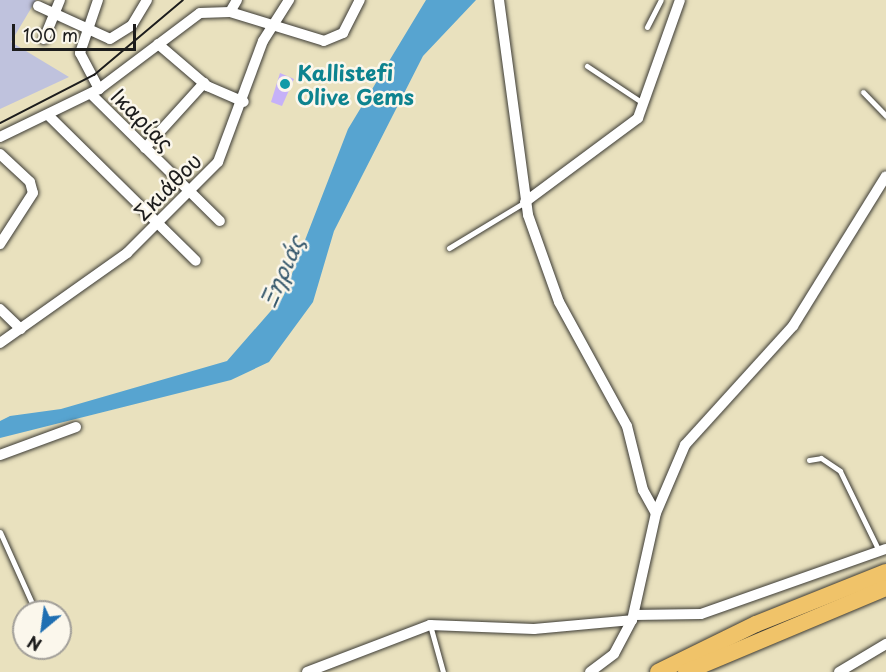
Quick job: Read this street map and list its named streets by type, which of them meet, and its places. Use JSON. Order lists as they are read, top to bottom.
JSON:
{
  "streets": {
    "street": ["Ικαρίας", "Σκιάθου"]
  },
  "crossings": [
    ["Ικαρίας", "Σκιάθου"]
  ],
  "water": ["Ξηριάς"],
  "places": ["Kallistefi Olive Gems"],
  "scale_bar": "100 m",
  "north": "bottom left"
}
